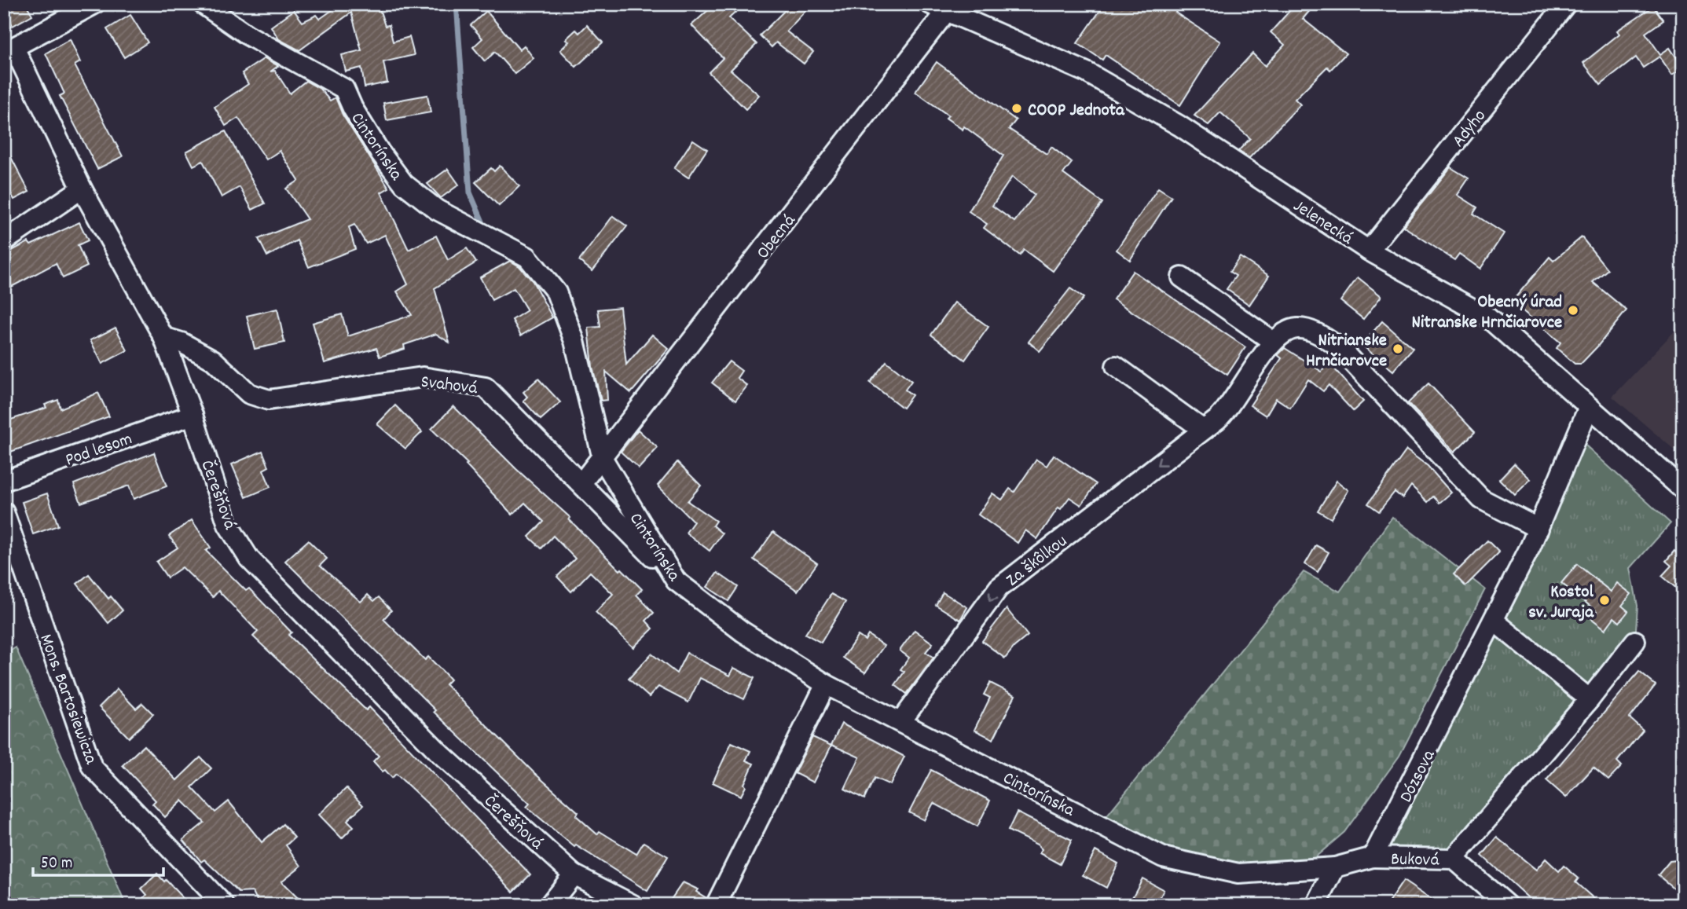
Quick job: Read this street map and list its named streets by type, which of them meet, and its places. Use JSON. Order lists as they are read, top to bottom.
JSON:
{
  "streets": {
    "street": [
      "Adyho",
      "Cintorínska",
      "Jelenecká",
      "Obecná",
      "Svahová",
      "Pod lesom",
      "Čerešňová",
      "Za škôlkou",
      "Mons. Bartosiewicza",
      "Dózsova",
      "Buková"
    ]
  },
  "crossings": [
    ["Adyho", "Jelenecká"],
    ["Cintorínska", "Obecná"],
    ["Cintorínska", "Svahová"],
    ["Cintorínska", "Za škôlkou"],
    ["Jelenecká", "Obecná"],
    ["Jelenecká", "Dózsova"],
    ["Obecná", "Svahová"],
    ["Svahová", "Čerešňová"],
    ["Pod lesom", "Čerešňová"],
    ["Dózsova", "Buková"]
  ],
  "one_way": ["Za škôlkou"],
  "places": [
    "COOP Jednota",
    "Obecný úrad Nitranske Hrnčiarovce",
    "Nitrianske Hrnčiarovce",
    "Kostol sv. Juraja"
  ],
  "scale_bar": "50 m"
}
